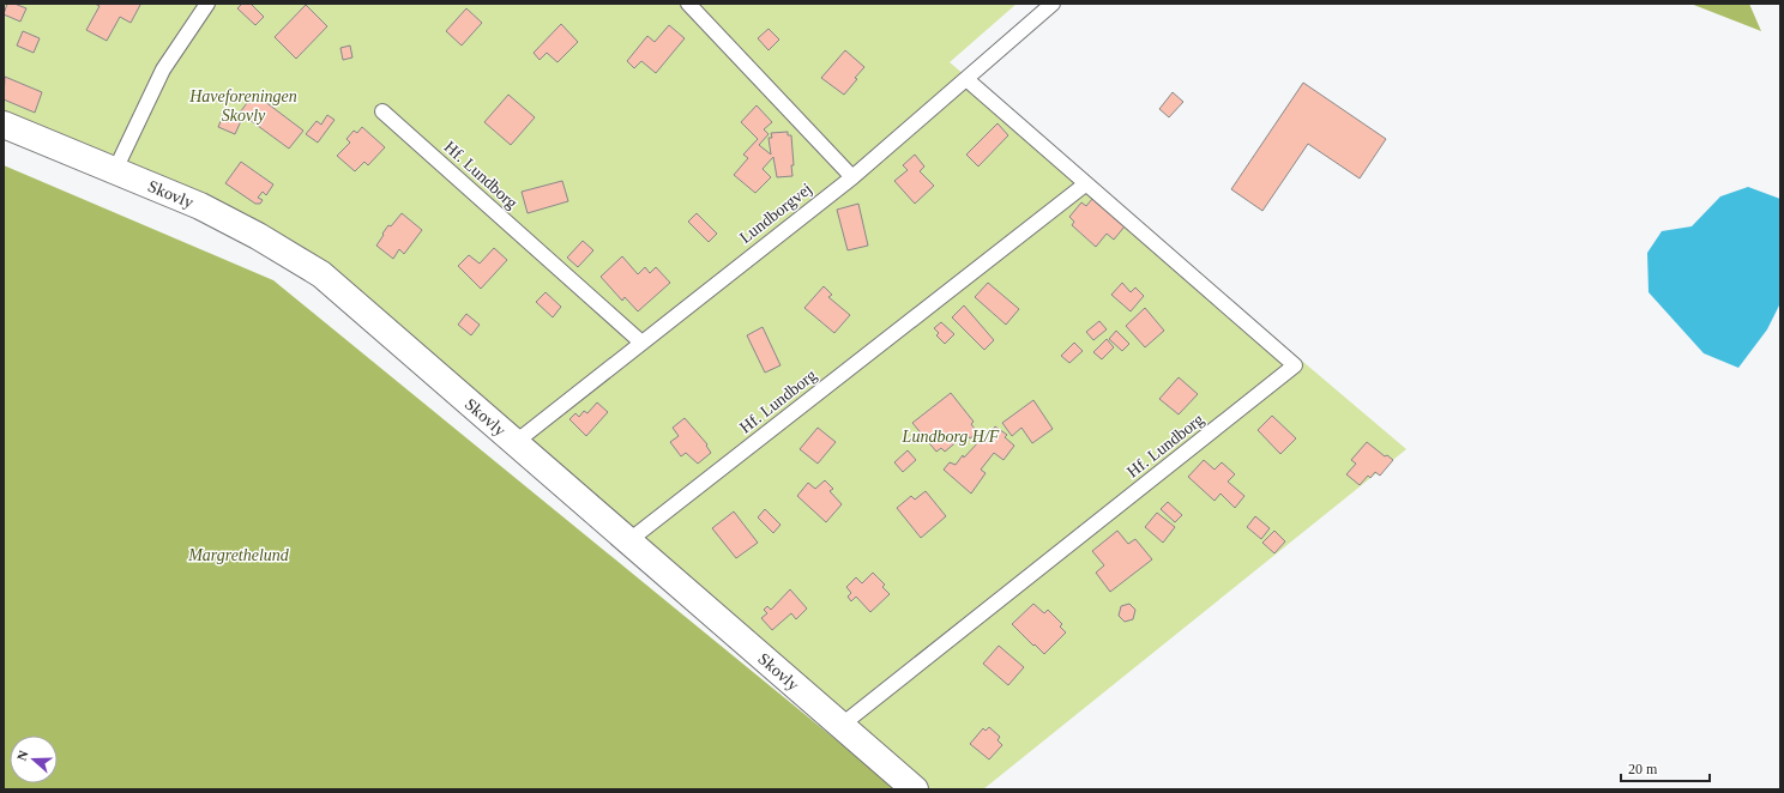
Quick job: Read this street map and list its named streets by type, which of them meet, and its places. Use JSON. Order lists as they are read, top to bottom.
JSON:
{
  "streets": {
    "street": ["Skovly"],
    "lane": ["Hf. Lundborg", "Lundborgvej"]
  },
  "crossings": [
    ["Hf. Lundborg", "Skovly"],
    ["Hf. Lundborg", "Lundborgvej"],
    ["Skovly", "Lundborgvej"]
  ],
  "parks": ["Haveforeningen Skovly", "Lundborg H/F", "Margrethelund"],
  "scale_bar": "20 m",
  "north": "left"
}
